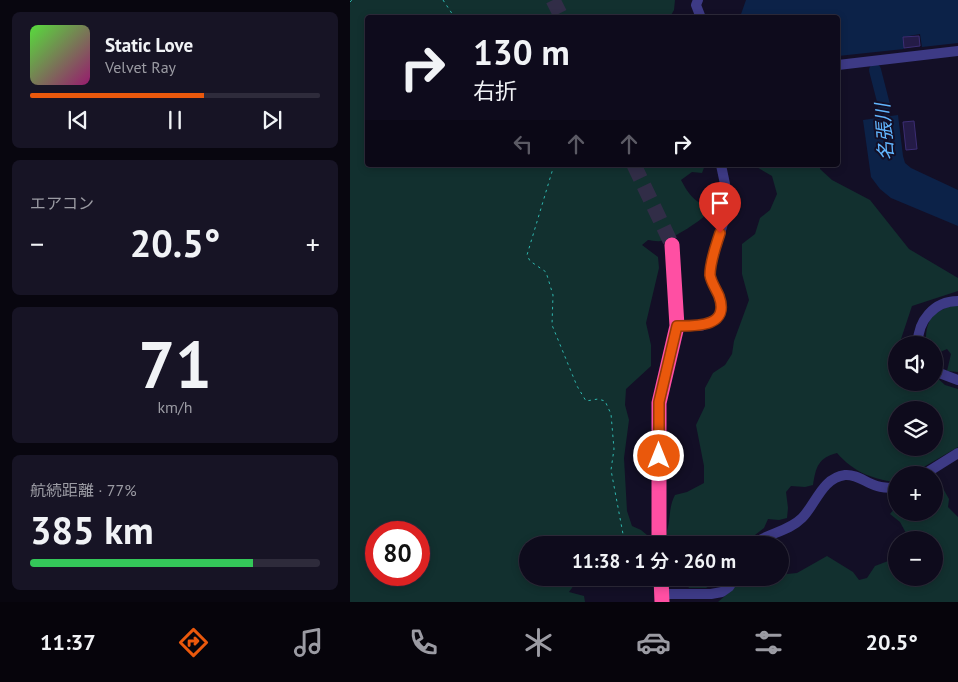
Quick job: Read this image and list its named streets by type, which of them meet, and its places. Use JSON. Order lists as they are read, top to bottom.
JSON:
{
  "water": ["名張川"],
  "page": {
    "turn": ["130 m", "右折"],
    "song": ["Static Love", "Velvet Ray"],
    "tile": [
      "エアコン",
      ["71", "km/h"],
      ["航続距離 · 77%", "385 km"]
    ],
    "heat": ["−", "20.5°", "+"],
    "map_buttons": ["+", "−"],
    "limit": "80",
    "trip": "11:38 · 1 分 · 260 m",
    "tabs": ["11:37", "20.5°"]
  }
}
